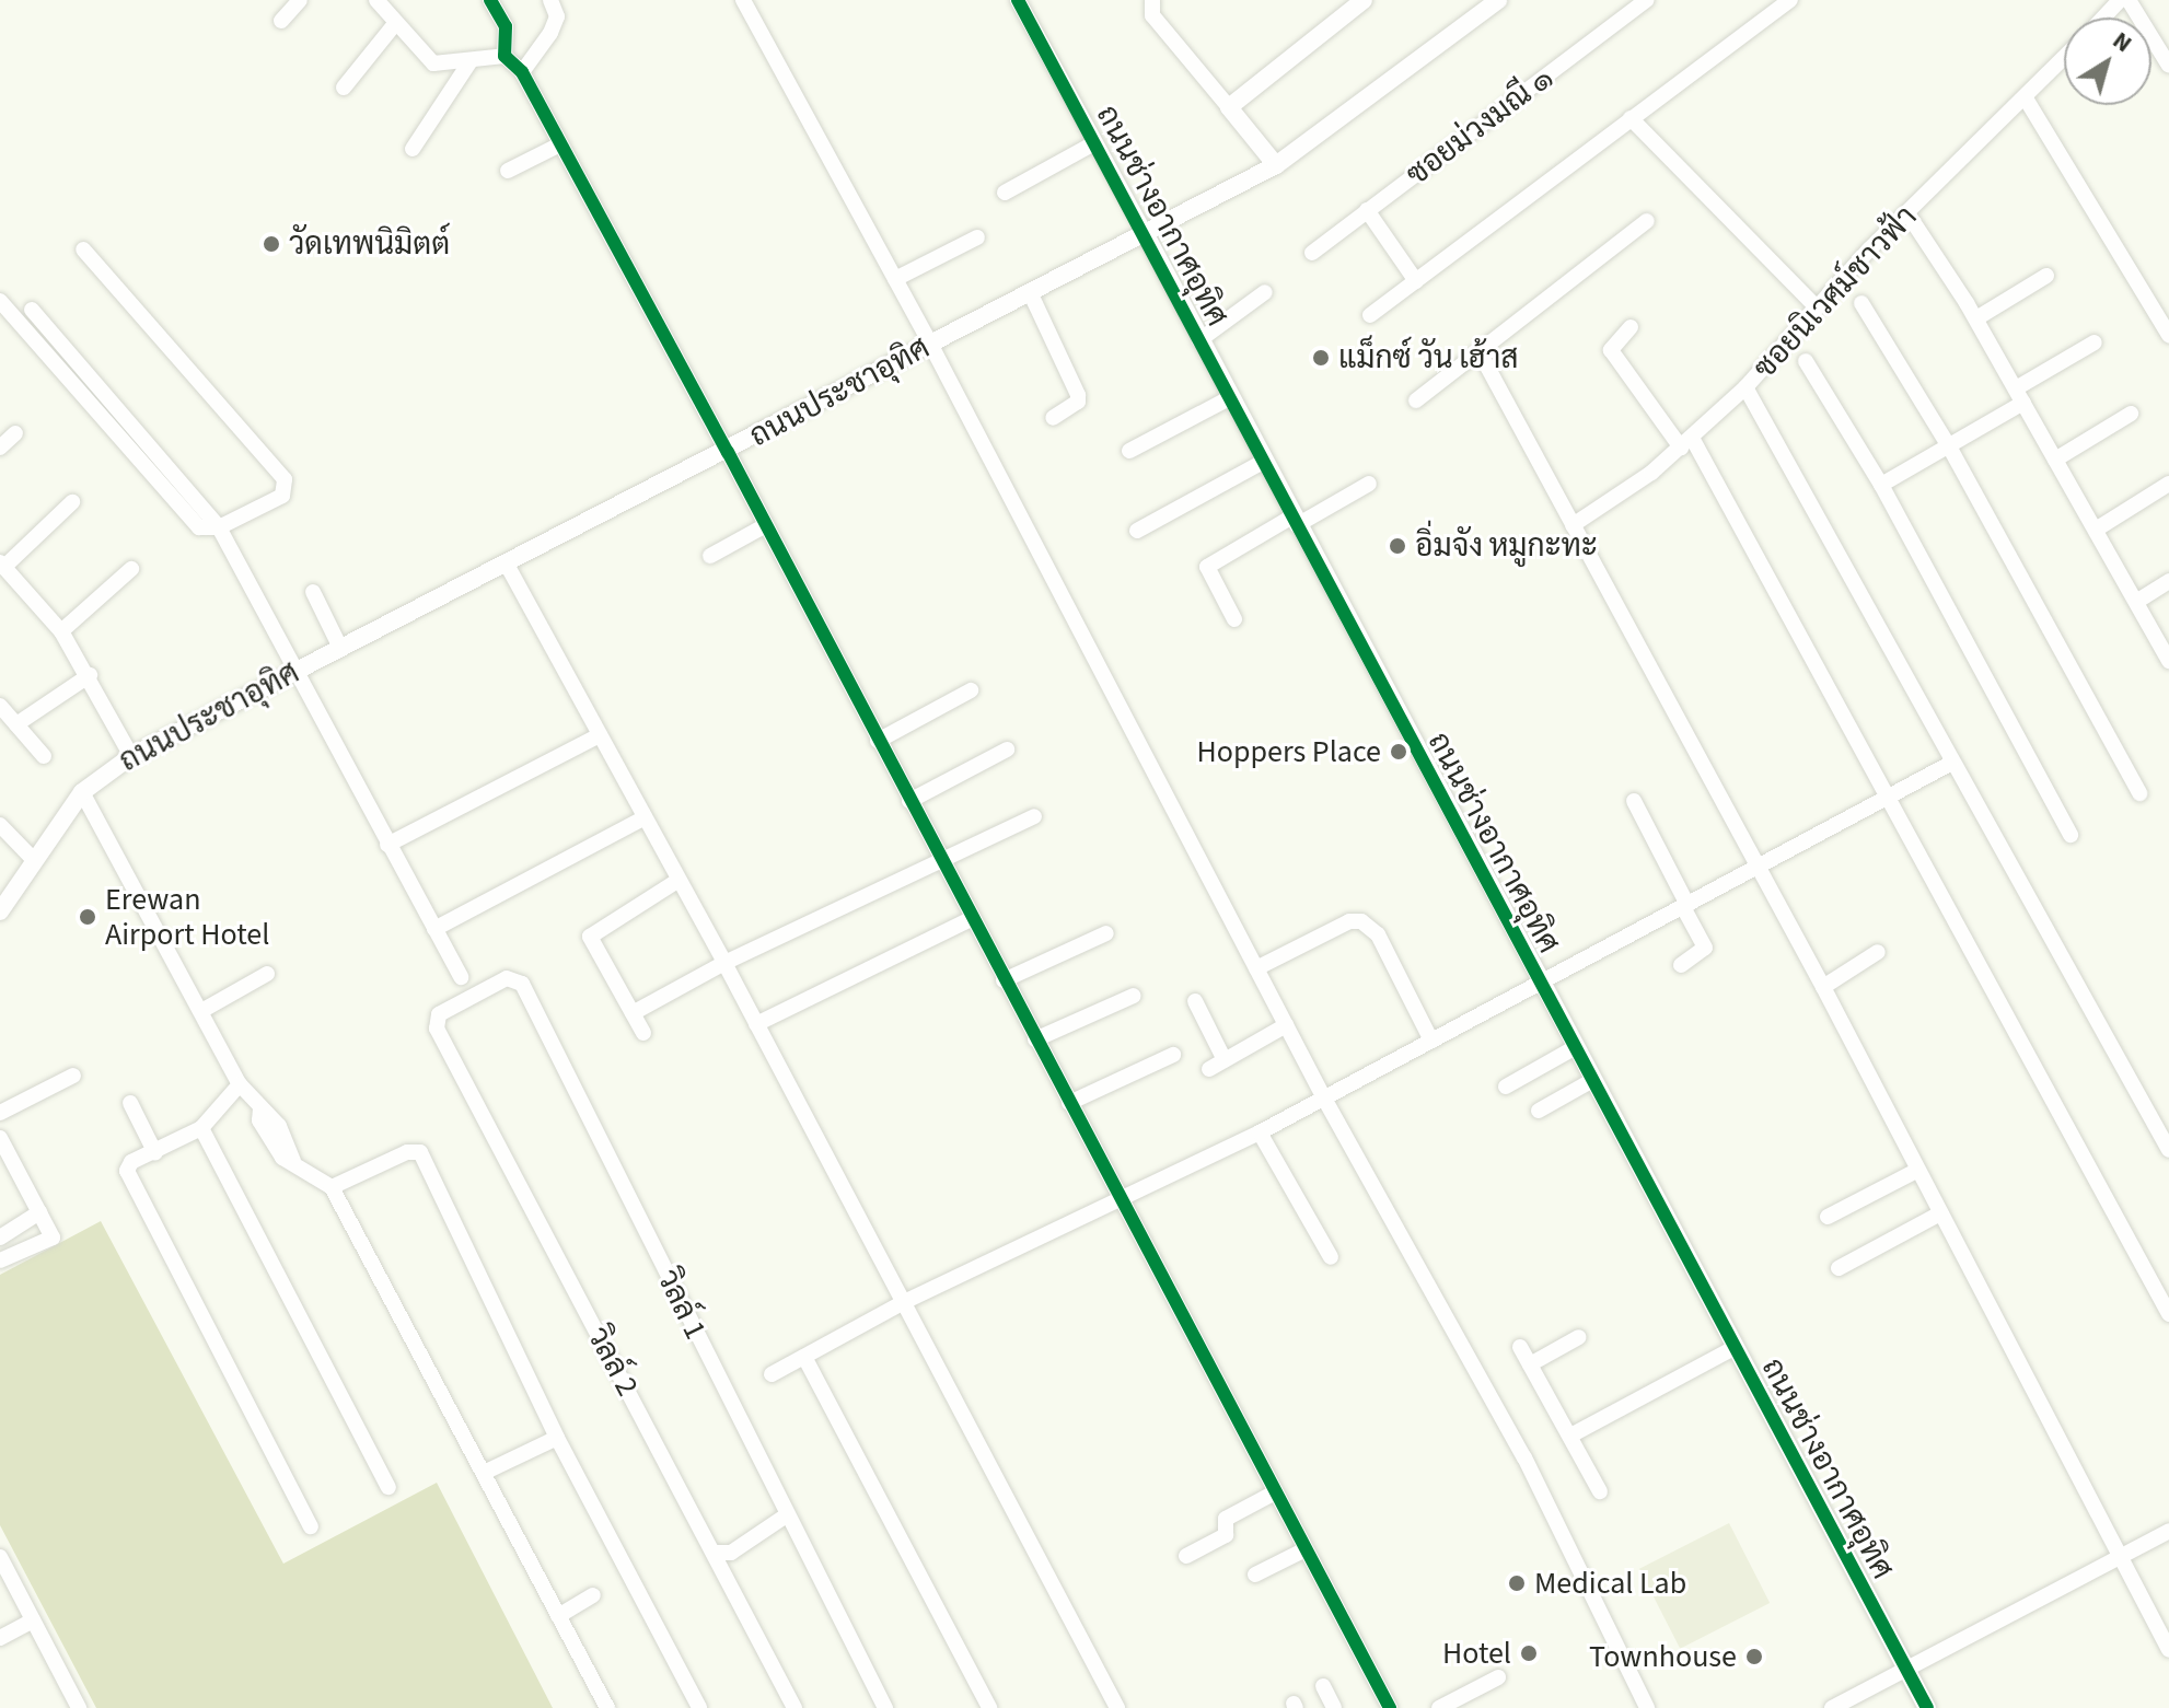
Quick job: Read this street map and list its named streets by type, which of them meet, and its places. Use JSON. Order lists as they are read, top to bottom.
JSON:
{
  "streets": {
    "street": [
      "ซอยม่วงมณี ๑",
      "ถนนช่างอากาศอุทิศ",
      "ซอยนิเวศม์ชาวฟ้า",
      "ถนนประชาอุทิศ",
      "วิลล์ 1",
      "วิลล์ 2"
    ]
  },
  "crossings": [
    ["ถนนช่างอากาศอุทิศ", "ถนนประชาอุทิศ"],
    ["วิลล์ 1", "วิลล์ 2"]
  ],
  "places": [
    "วัดเทพนิมิตต์",
    "แม็กซ์ วัน เฮ้าส",
    "อิ่มจัง หมูกะทะ",
    "Hoppers Place",
    "Erewan Airport Hotel",
    "Medical Lab",
    "Hotel",
    "Townhouse"
  ],
  "north": "top right"
}
